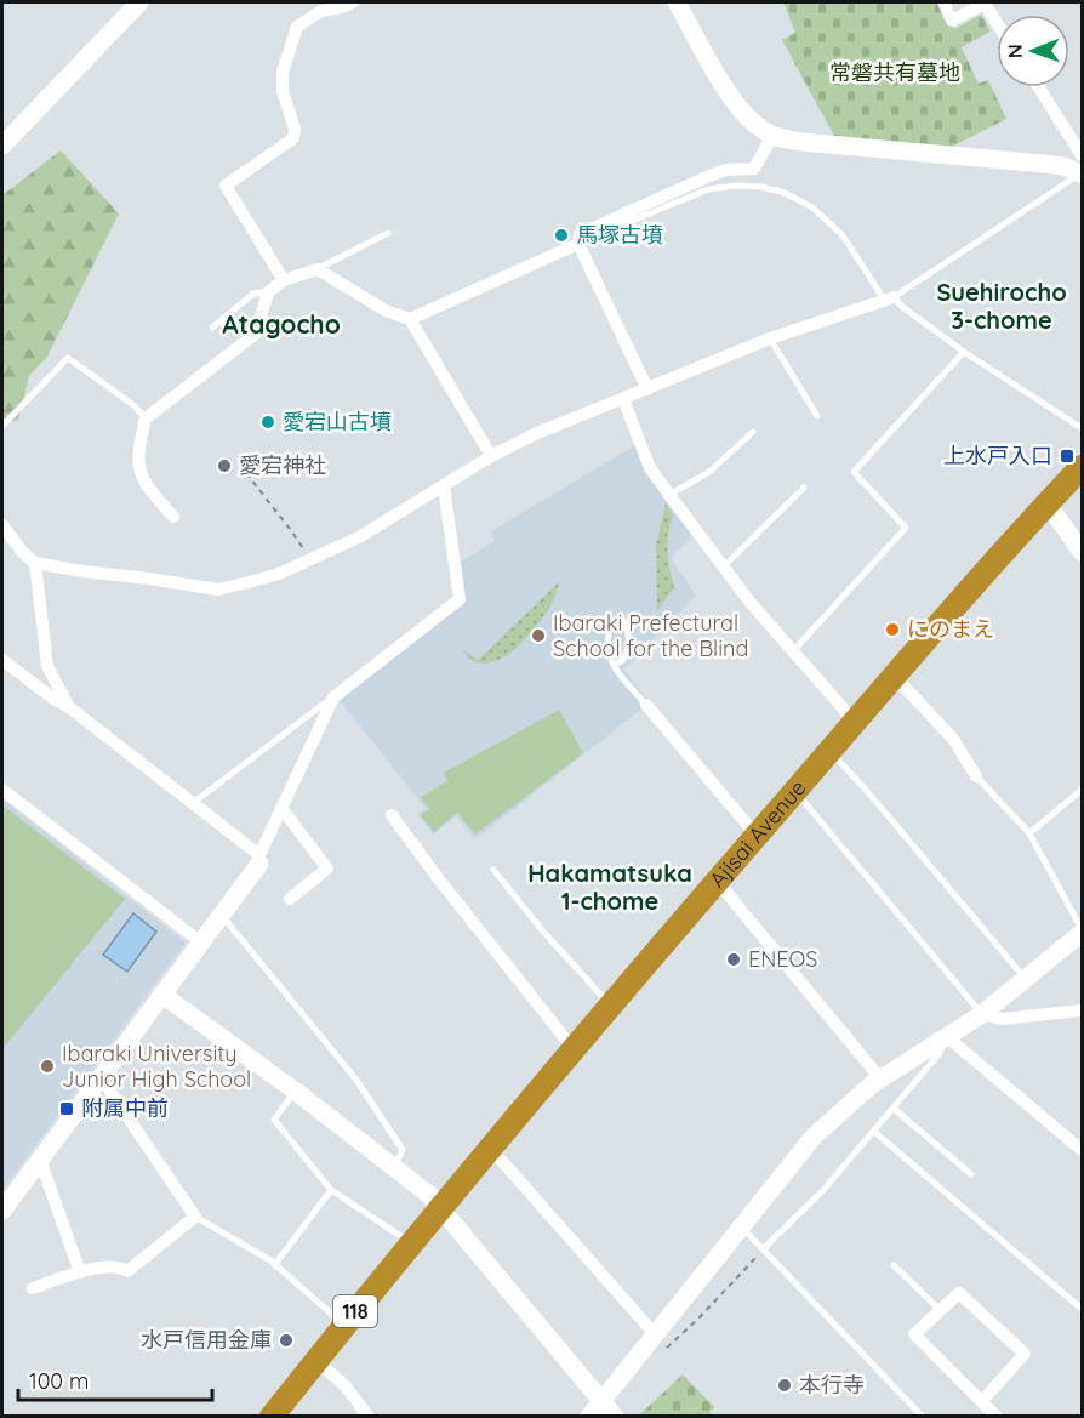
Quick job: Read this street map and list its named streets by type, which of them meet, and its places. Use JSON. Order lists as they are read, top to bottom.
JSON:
{
  "streets": {
    "highway": ["Ajisai Avenue", "118"]
  },
  "crossings": [
    ["Ajisai Avenue", "118"]
  ],
  "districts": ["Suehirocho 3-chome", "Atagocho", "Hakamatsuka 1-chome"],
  "parks": ["常磐共有墓地"],
  "places": {
    "other": [
      "馬塚古墳",
      "愛宕山古墳",
      "愛宕神社",
      "にのまえ",
      "Ibaraki Prefectural School for the Blind",
      "ENEOS",
      "Ibaraki University Junior High School",
      "水戸信用金庫",
      "本行寺"
    ],
    "transit": ["上水戸入口", "附属中前"]
  },
  "scale_bar": "100 m",
  "north": "left"
}
